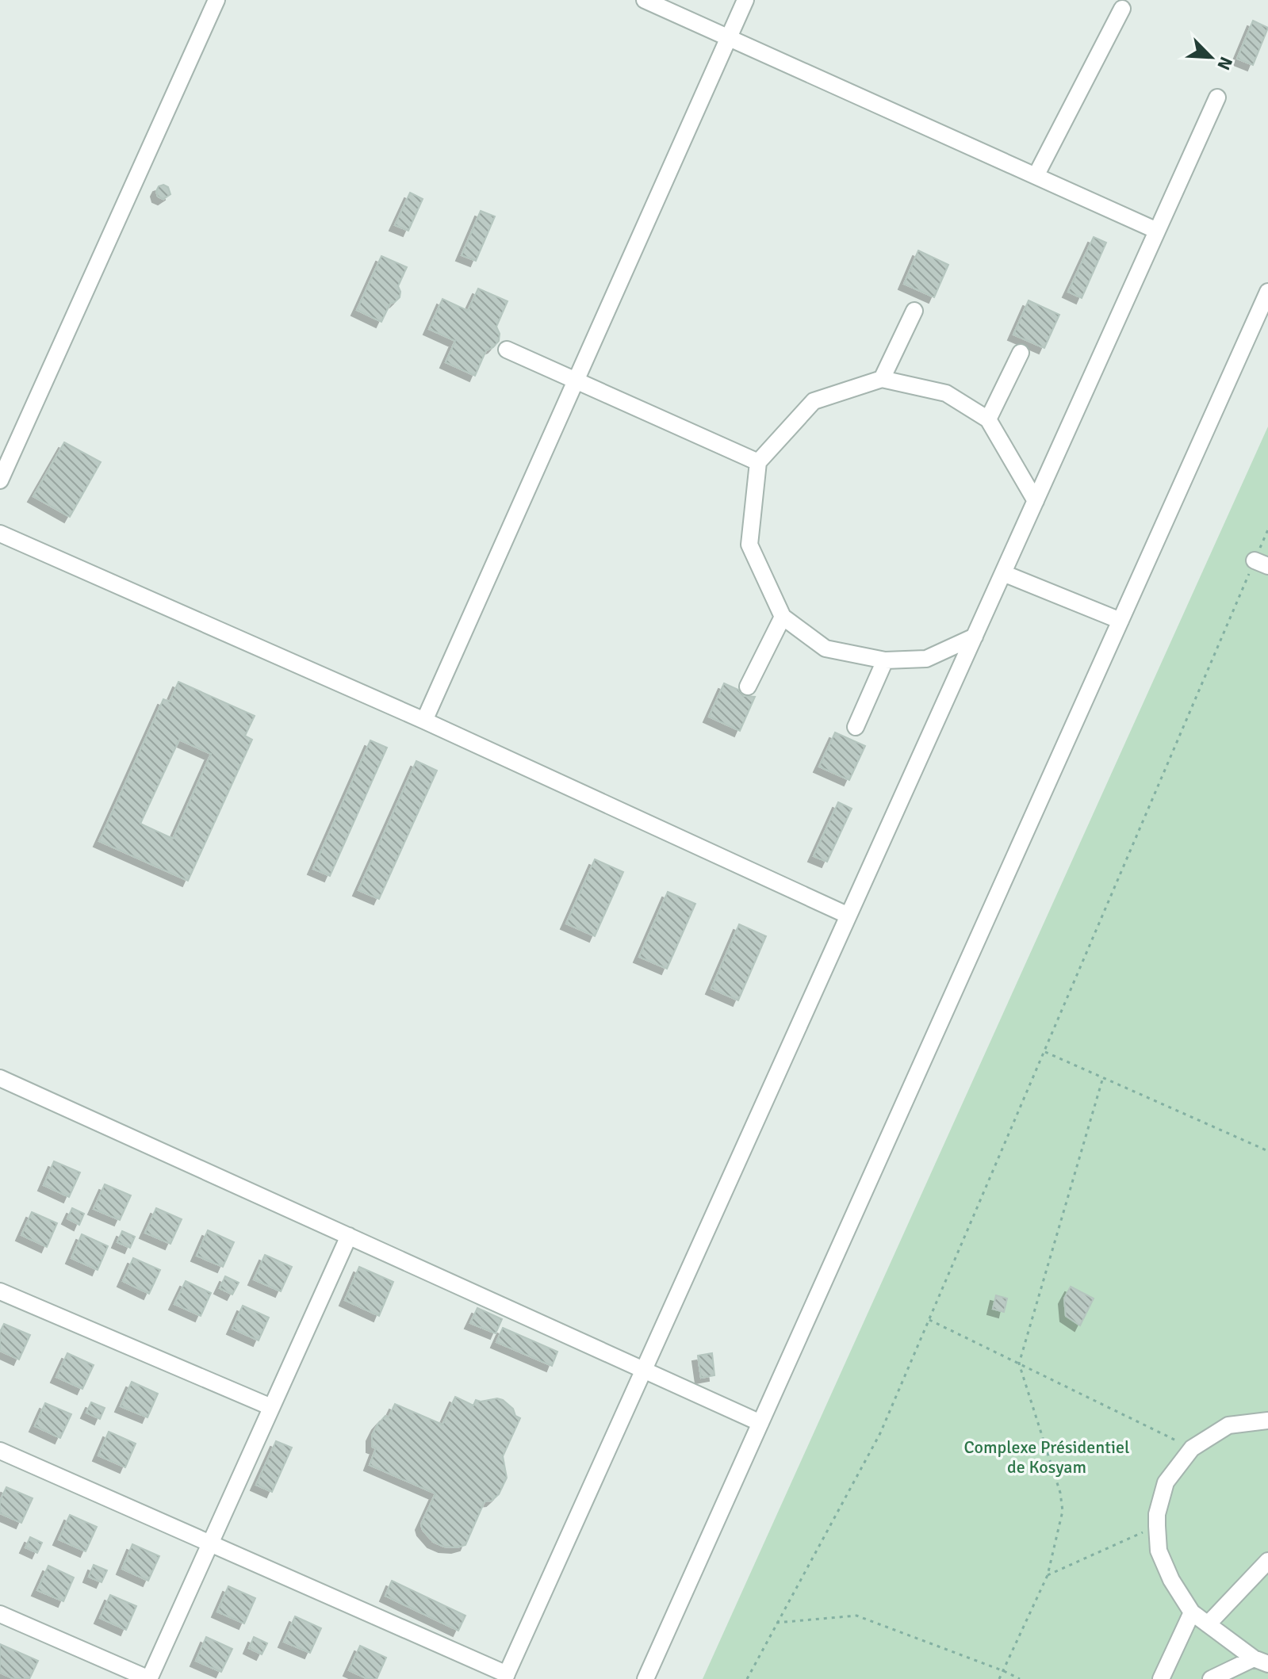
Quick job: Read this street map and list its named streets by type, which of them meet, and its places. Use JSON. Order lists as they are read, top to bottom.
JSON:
{
  "parks": ["Complexe Présidentiel de Kosyam"],
  "north": "bottom right"
}
